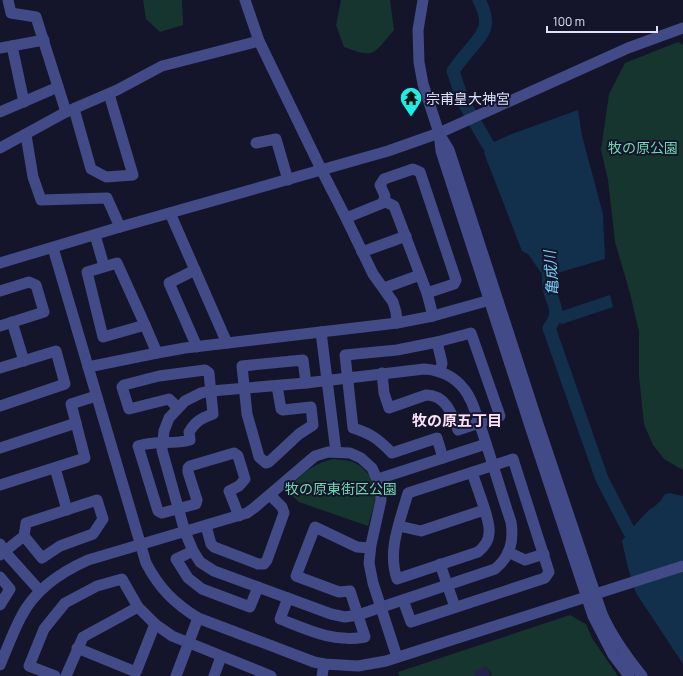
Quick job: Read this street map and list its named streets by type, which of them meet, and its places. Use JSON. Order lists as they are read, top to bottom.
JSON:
{
  "districts": ["牧の原五丁目"],
  "water": ["亀成川"],
  "parks": ["牧の原公園", "牧の原東街区公園"],
  "places": {
    "temple": ["宗甫皇大神宮"]
  },
  "scale_bar": "100 m"
}
